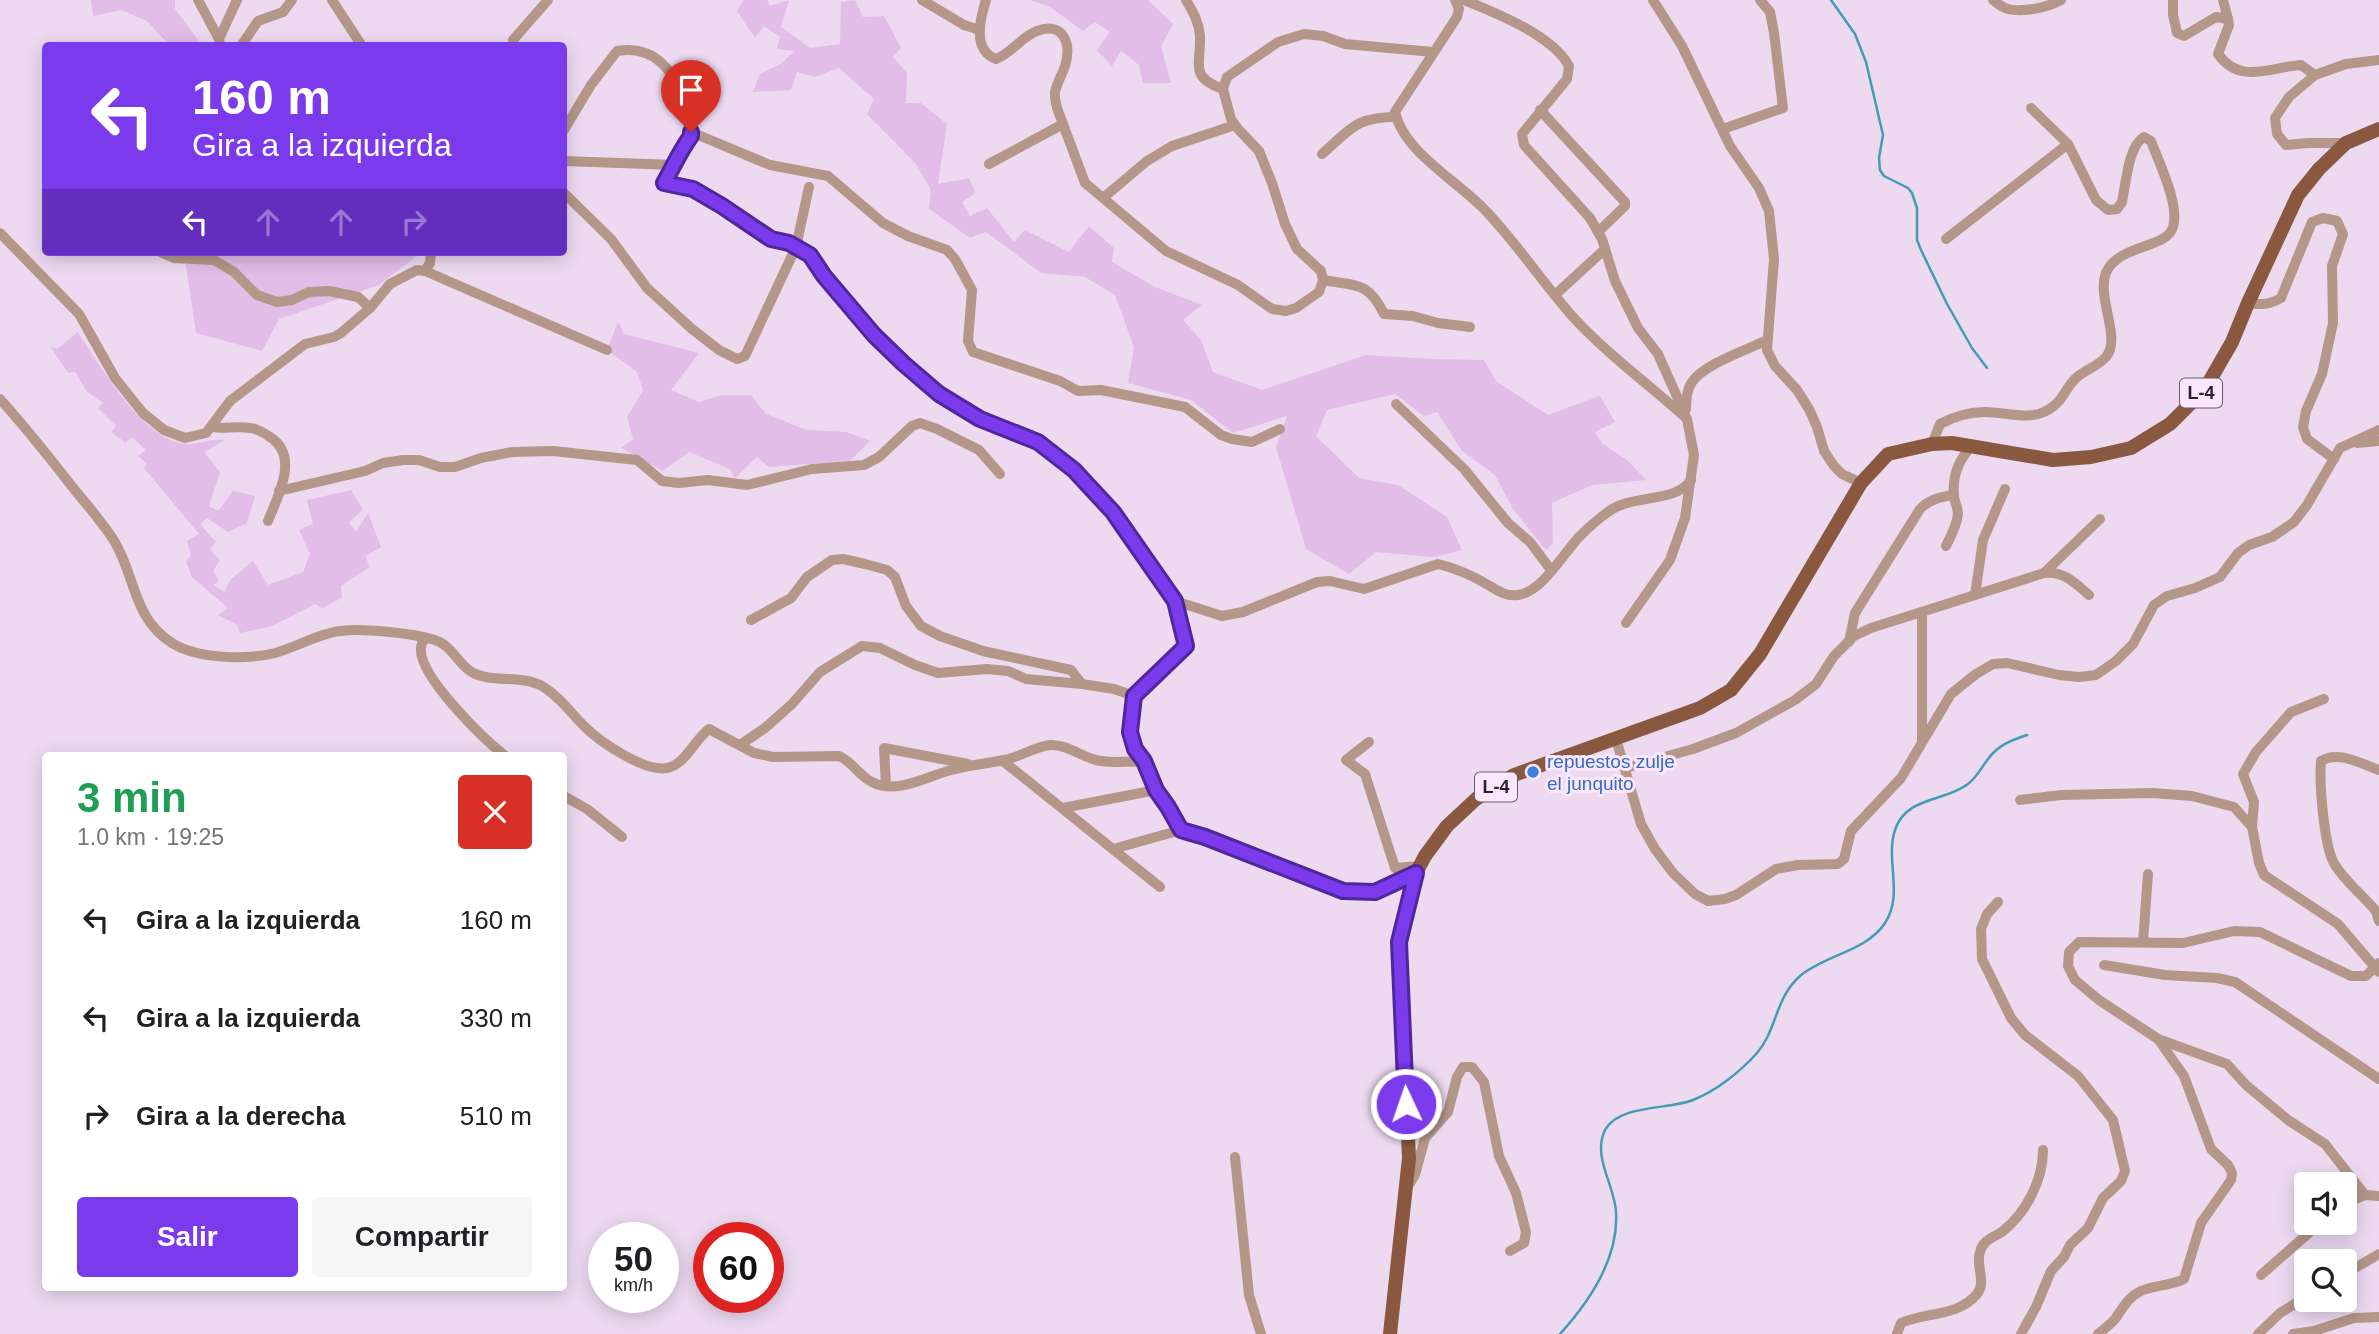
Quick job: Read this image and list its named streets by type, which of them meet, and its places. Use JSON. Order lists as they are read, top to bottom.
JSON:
{
  "streets": {
    "main road": ["L-4"]
  },
  "places": ["repuestos zulje el junquito"],
  "page": {
    "turn": ["160 m", "Gira a la izquierda"],
    "heading": ["3 min", "1.0 km · 19:25"],
    "list": [
      {
        "name": "Gira a la izquierda",
        "value": "160 m"
      },
      {
        "name": "Gira a la izquierda",
        "value": "330 m"
      },
      {
        "name": "Gira a la derecha",
        "value": "510 m"
      }
    ],
    "buttons": ["Salir", "Compartir"],
    "speed": "50 km/h",
    "limit": "60"
  }
}
